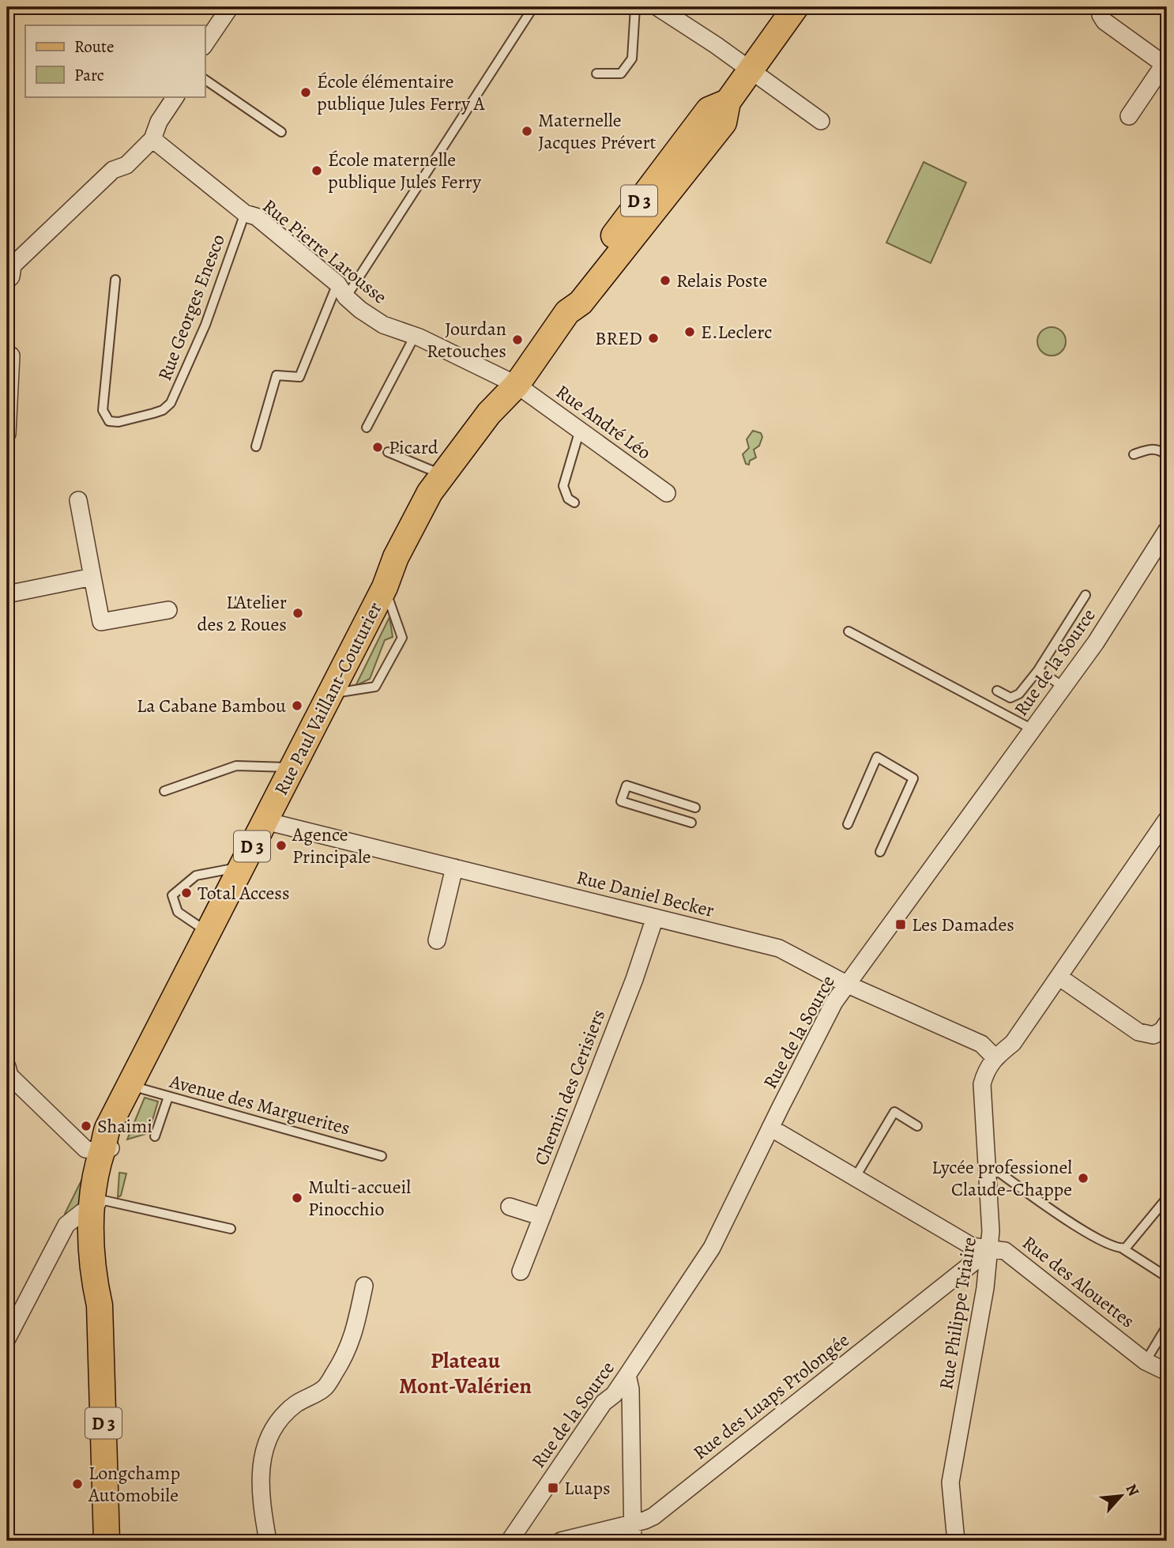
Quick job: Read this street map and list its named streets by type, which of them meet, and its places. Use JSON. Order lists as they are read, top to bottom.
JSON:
{
  "streets": {
    "main road": ["D 3", "Rue Paul Vaillant-Couturier"],
    "street": [
      "Rue Pierre Larousse",
      "Rue André Léo",
      "Rue de la Source",
      "Rue Daniel Becker",
      "Chemin des Cerisiers",
      "Rue des Alouettes",
      "Rue Philippe Triaire",
      "Rue des Luaps Prolongée"
    ],
    "lane": ["Rue Georges Enesco", "Avenue des Marguerites"]
  },
  "crossings": [
    ["Rue Pierre Larousse", "Rue Georges Enesco"],
    ["Rue Pierre Larousse", "Rue André Léo"],
    ["Rue Pierre Larousse", "Rue Paul Vaillant-Couturier"],
    ["Rue André Léo", "Rue Paul Vaillant-Couturier"],
    ["Rue de la Source", "Rue Daniel Becker"],
    ["Rue de la Source", "Rue des Alouettes"],
    ["Rue Paul Vaillant-Couturier", "Rue Daniel Becker"],
    ["Rue Paul Vaillant-Couturier", "Avenue des Marguerites"],
    ["Rue Daniel Becker", "Chemin des Cerisiers"],
    ["Rue Daniel Becker", "Rue Philippe Triaire"],
    ["Rue des Alouettes", "Rue Philippe Triaire"],
    ["Rue des Alouettes", "Rue des Luaps Prolongée"],
    ["Rue Philippe Triaire", "Rue des Luaps Prolongée"]
  ],
  "districts": ["Plateau Mont-Valérien"],
  "places": {
    "other": [
      "École élémentaire publique Jules Ferry A",
      "Maternelle Jacques Prévert",
      "École maternelle publique Jules Ferry",
      "Relais Poste",
      "E.Leclerc",
      "BRED",
      "Jourdan Retouches",
      "Picard",
      "L'Atelier des 2 Roues",
      "La Cabane Bambou",
      "Agence Principale",
      "Total Access",
      "Shaimi",
      "Lycée professionel Claude-Chappe",
      "Multi-accueil Pinocchio",
      "Longchamp Automobile"
    ],
    "transit": ["Les Damades", "Luaps"]
  },
  "legend": ["Route", "Parc"],
  "north": "top right"
}
